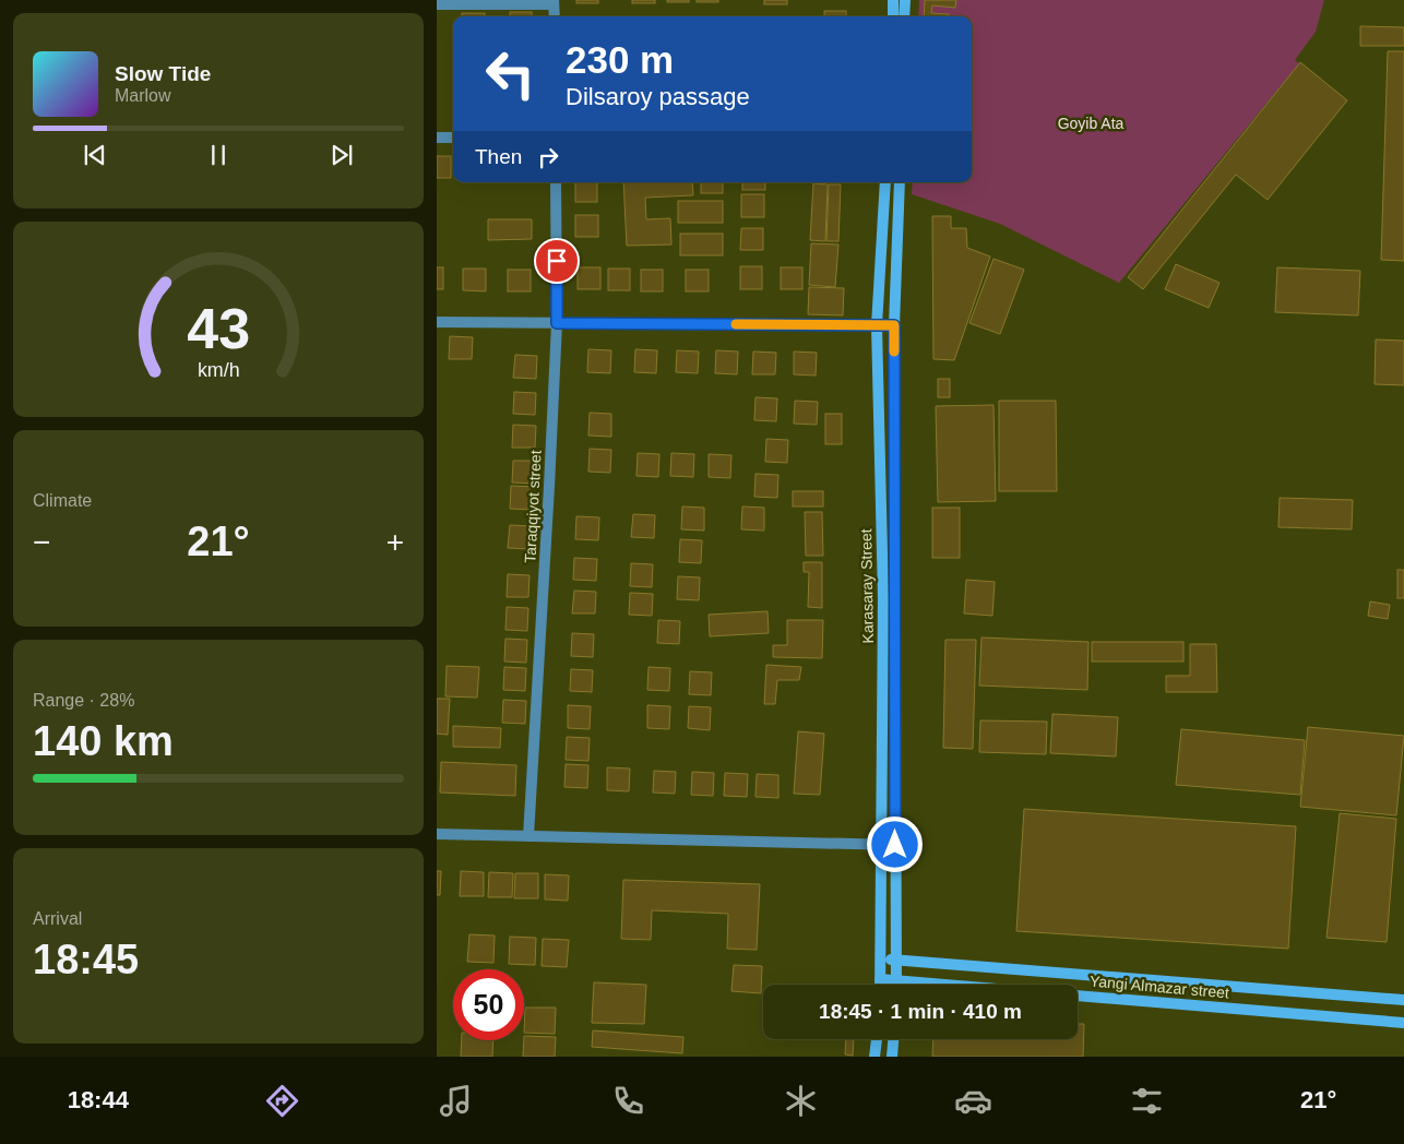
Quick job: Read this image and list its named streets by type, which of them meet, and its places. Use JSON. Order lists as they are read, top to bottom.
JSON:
{
  "streets": {
    "main road": ["Karasaray Street", "Yangi Almazar street"],
    "street": ["Taraqqiyot street"]
  },
  "crossings": [
    ["Karasaray Street", "Yangi Almazar street"]
  ],
  "parks": ["Goyib Ata"],
  "page": {
    "turn": ["230 m", "Dilsaroy passage"],
    "song": ["Slow Tide", "Marlow"],
    "then": "Then",
    "tile": [
      "Climate",
      ["Range · 28%", "140 km"],
      ["Arrival", "18:45"]
    ],
    "heat": ["−", "21°", "+"],
    "limit": "50",
    "trip": "18:45 · 1 min · 410 m",
    "tabs": ["18:44", "21°"],
    "gauge": ["43", "km/h"]
  }
}
